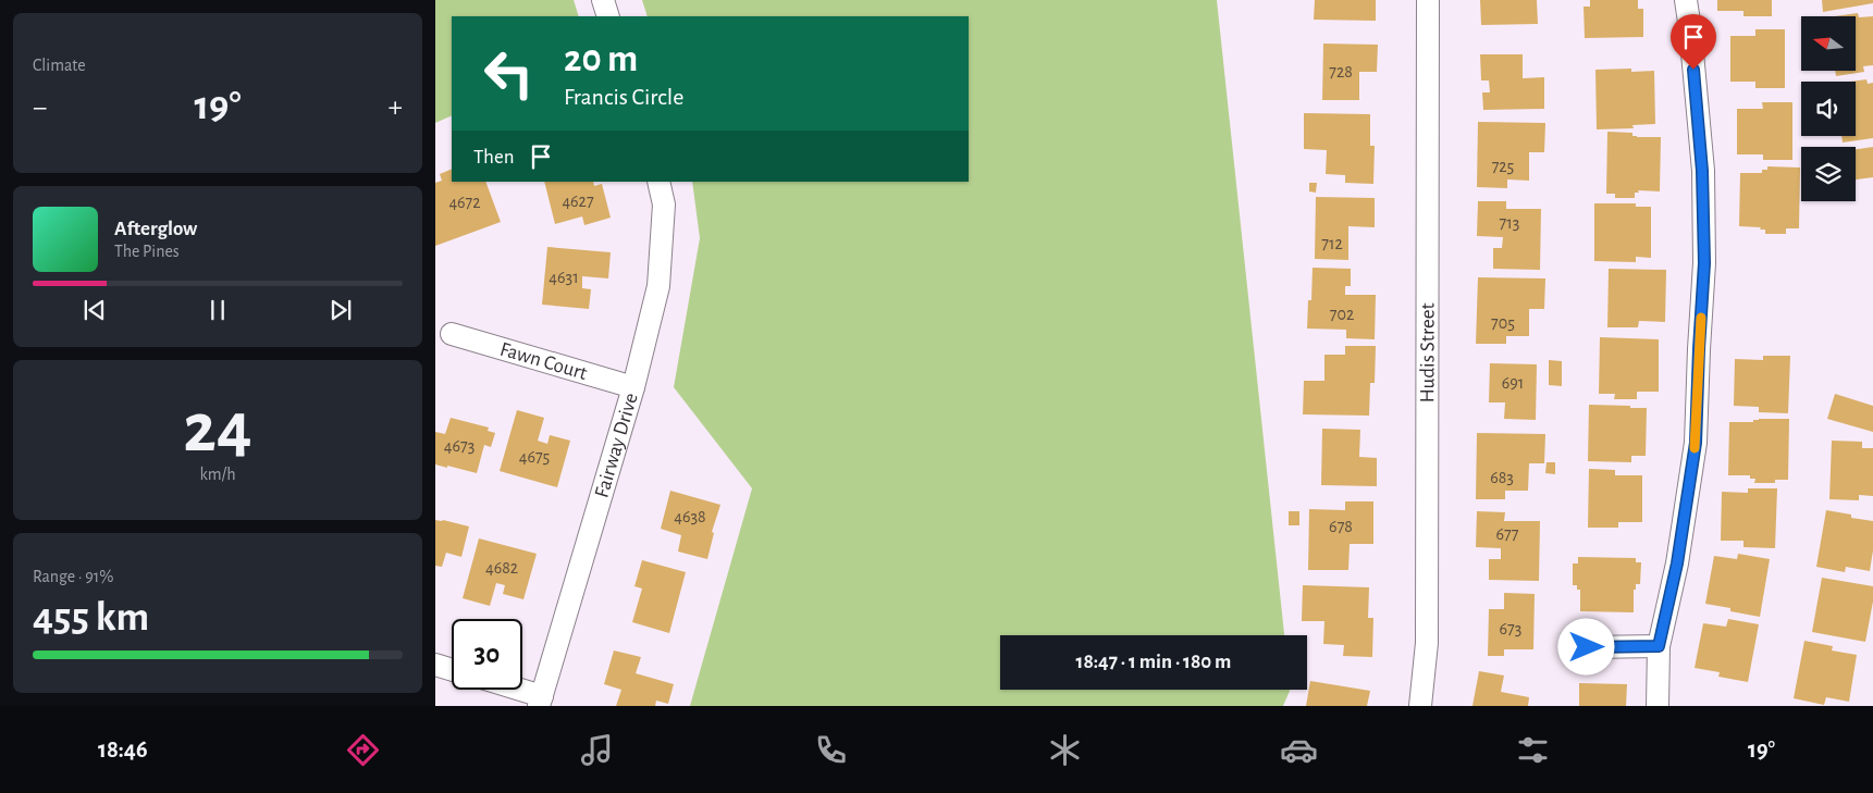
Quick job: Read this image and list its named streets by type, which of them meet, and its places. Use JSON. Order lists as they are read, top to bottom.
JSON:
{
  "streets": {
    "street": ["Hudis Street", "Fawn Court", "Fairway Drive"]
  },
  "crossings": [
    ["Fawn Court", "Fairway Drive"]
  ],
  "house_numbers": [
    "728",
    "725",
    "4627",
    "4672",
    "713",
    "712",
    "4631",
    "702",
    "705",
    "691",
    "4673",
    "4675",
    "683",
    "4638",
    "678",
    "677",
    "4682",
    "673"
  ],
  "north": "left",
  "page": {
    "tile": [
      "Climate",
      ["24", "km/h"],
      ["Range · 91%", "455 km"]
    ],
    "turn": ["20 m", "Francis Circle"],
    "heat": ["−", "19°", "+"],
    "then": "Then",
    "song": ["Afterglow", "The Pines"],
    "limit": "30",
    "trip": "18:47 · 1 min · 180 m",
    "tabs": ["18:46", "19°"]
  }
}
